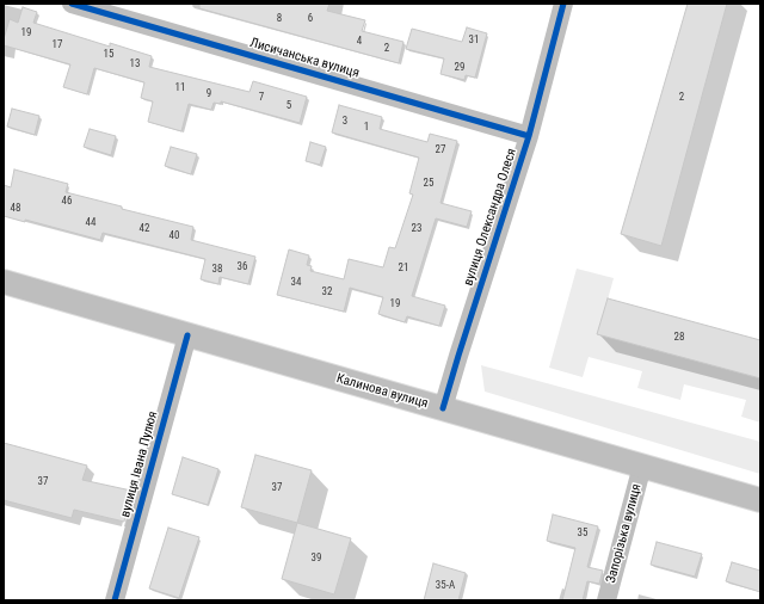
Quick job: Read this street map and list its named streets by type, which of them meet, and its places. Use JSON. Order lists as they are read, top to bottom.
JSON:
{
  "streets": {
    "main road": ["Калинова вулиця"],
    "street": [
      "Лисичанська вулиця",
      "вулиця Олександра Олеся",
      "вулиця Івана Пулюя",
      "Запорізька вулиця"
    ]
  },
  "crossings": [
    ["Лисичанська вулиця", "вулиця Олександра Олеся"],
    ["вулиця Олександра Олеся", "Калинова вулиця"],
    ["Калинова вулиця", "вулиця Івана Пулюя"],
    ["Калинова вулиця", "Запорізька вулиця"]
  ],
  "house_numbers": [
    "8",
    "6",
    "19",
    "31",
    "4",
    "17",
    "2",
    "15",
    "13",
    "29",
    "11",
    "9",
    "7",
    "2",
    "5",
    "3",
    "1",
    "27",
    "25",
    "46",
    "48",
    "44",
    "42",
    "23",
    "40",
    "36",
    "21",
    "38",
    "34",
    "32",
    "19",
    "28",
    "37",
    "37",
    "35",
    "39",
    "35-А"
  ]
}
